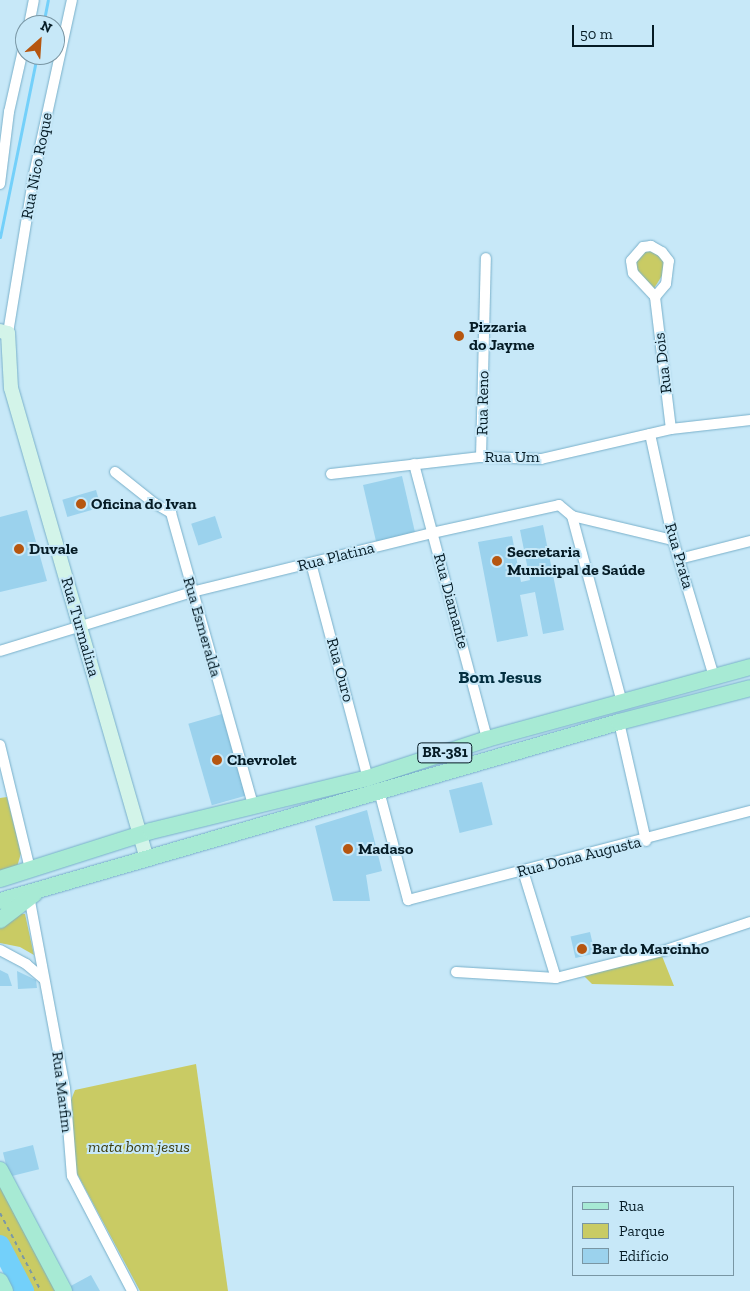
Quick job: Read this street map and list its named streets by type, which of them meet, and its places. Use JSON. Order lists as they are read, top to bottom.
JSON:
{
  "streets": {
    "main road": ["Rua Turmalina", "BR-381"],
    "street": [
      "Rua Nico Roque",
      "Rua Dois",
      "Rua Reno",
      "Rua Um",
      "Rua Prata",
      "Rua Platina",
      "Rua Diamante",
      "Rua Esmeralda",
      "Rua Ouro",
      "Rua Dona Augusta",
      "Rua Marfim"
    ]
  },
  "crossings": [
    ["Rua Nico Roque", "Rua Turmalina"],
    ["Rua Dois", "Rua Um"],
    ["Rua Reno", "Rua Um"],
    ["Rua Um", "Rua Prata"],
    ["Rua Um", "Rua Diamante"],
    ["Rua Prata", "Rua Platina"],
    ["Rua Prata", "BR-381"],
    ["Rua Platina", "Rua Diamante"],
    ["Rua Platina", "Rua Turmalina"],
    ["Rua Platina", "Rua Esmeralda"],
    ["Rua Platina", "Rua Ouro"],
    ["Rua Diamante", "BR-381"],
    ["Rua Turmalina", "BR-381"],
    ["Rua Esmeralda", "BR-381"],
    ["Rua Ouro", "BR-381"],
    ["BR-381", "Rua Dona Augusta"],
    ["BR-381", "Rua Marfim"]
  ],
  "districts": ["Bom Jesus"],
  "parks": ["mata bom jesus"],
  "places": [
    "Pizzaria do Jayme",
    "Oficina do Ivan",
    "Duvale",
    "Secretaria Municipal de Saúde",
    "Chevrolet",
    "Madaso",
    "Bar do Marcinho"
  ],
  "legend": ["Rua", "Parque", "Edifício"],
  "scale_bar": "50 m",
  "north": "top right"
}
